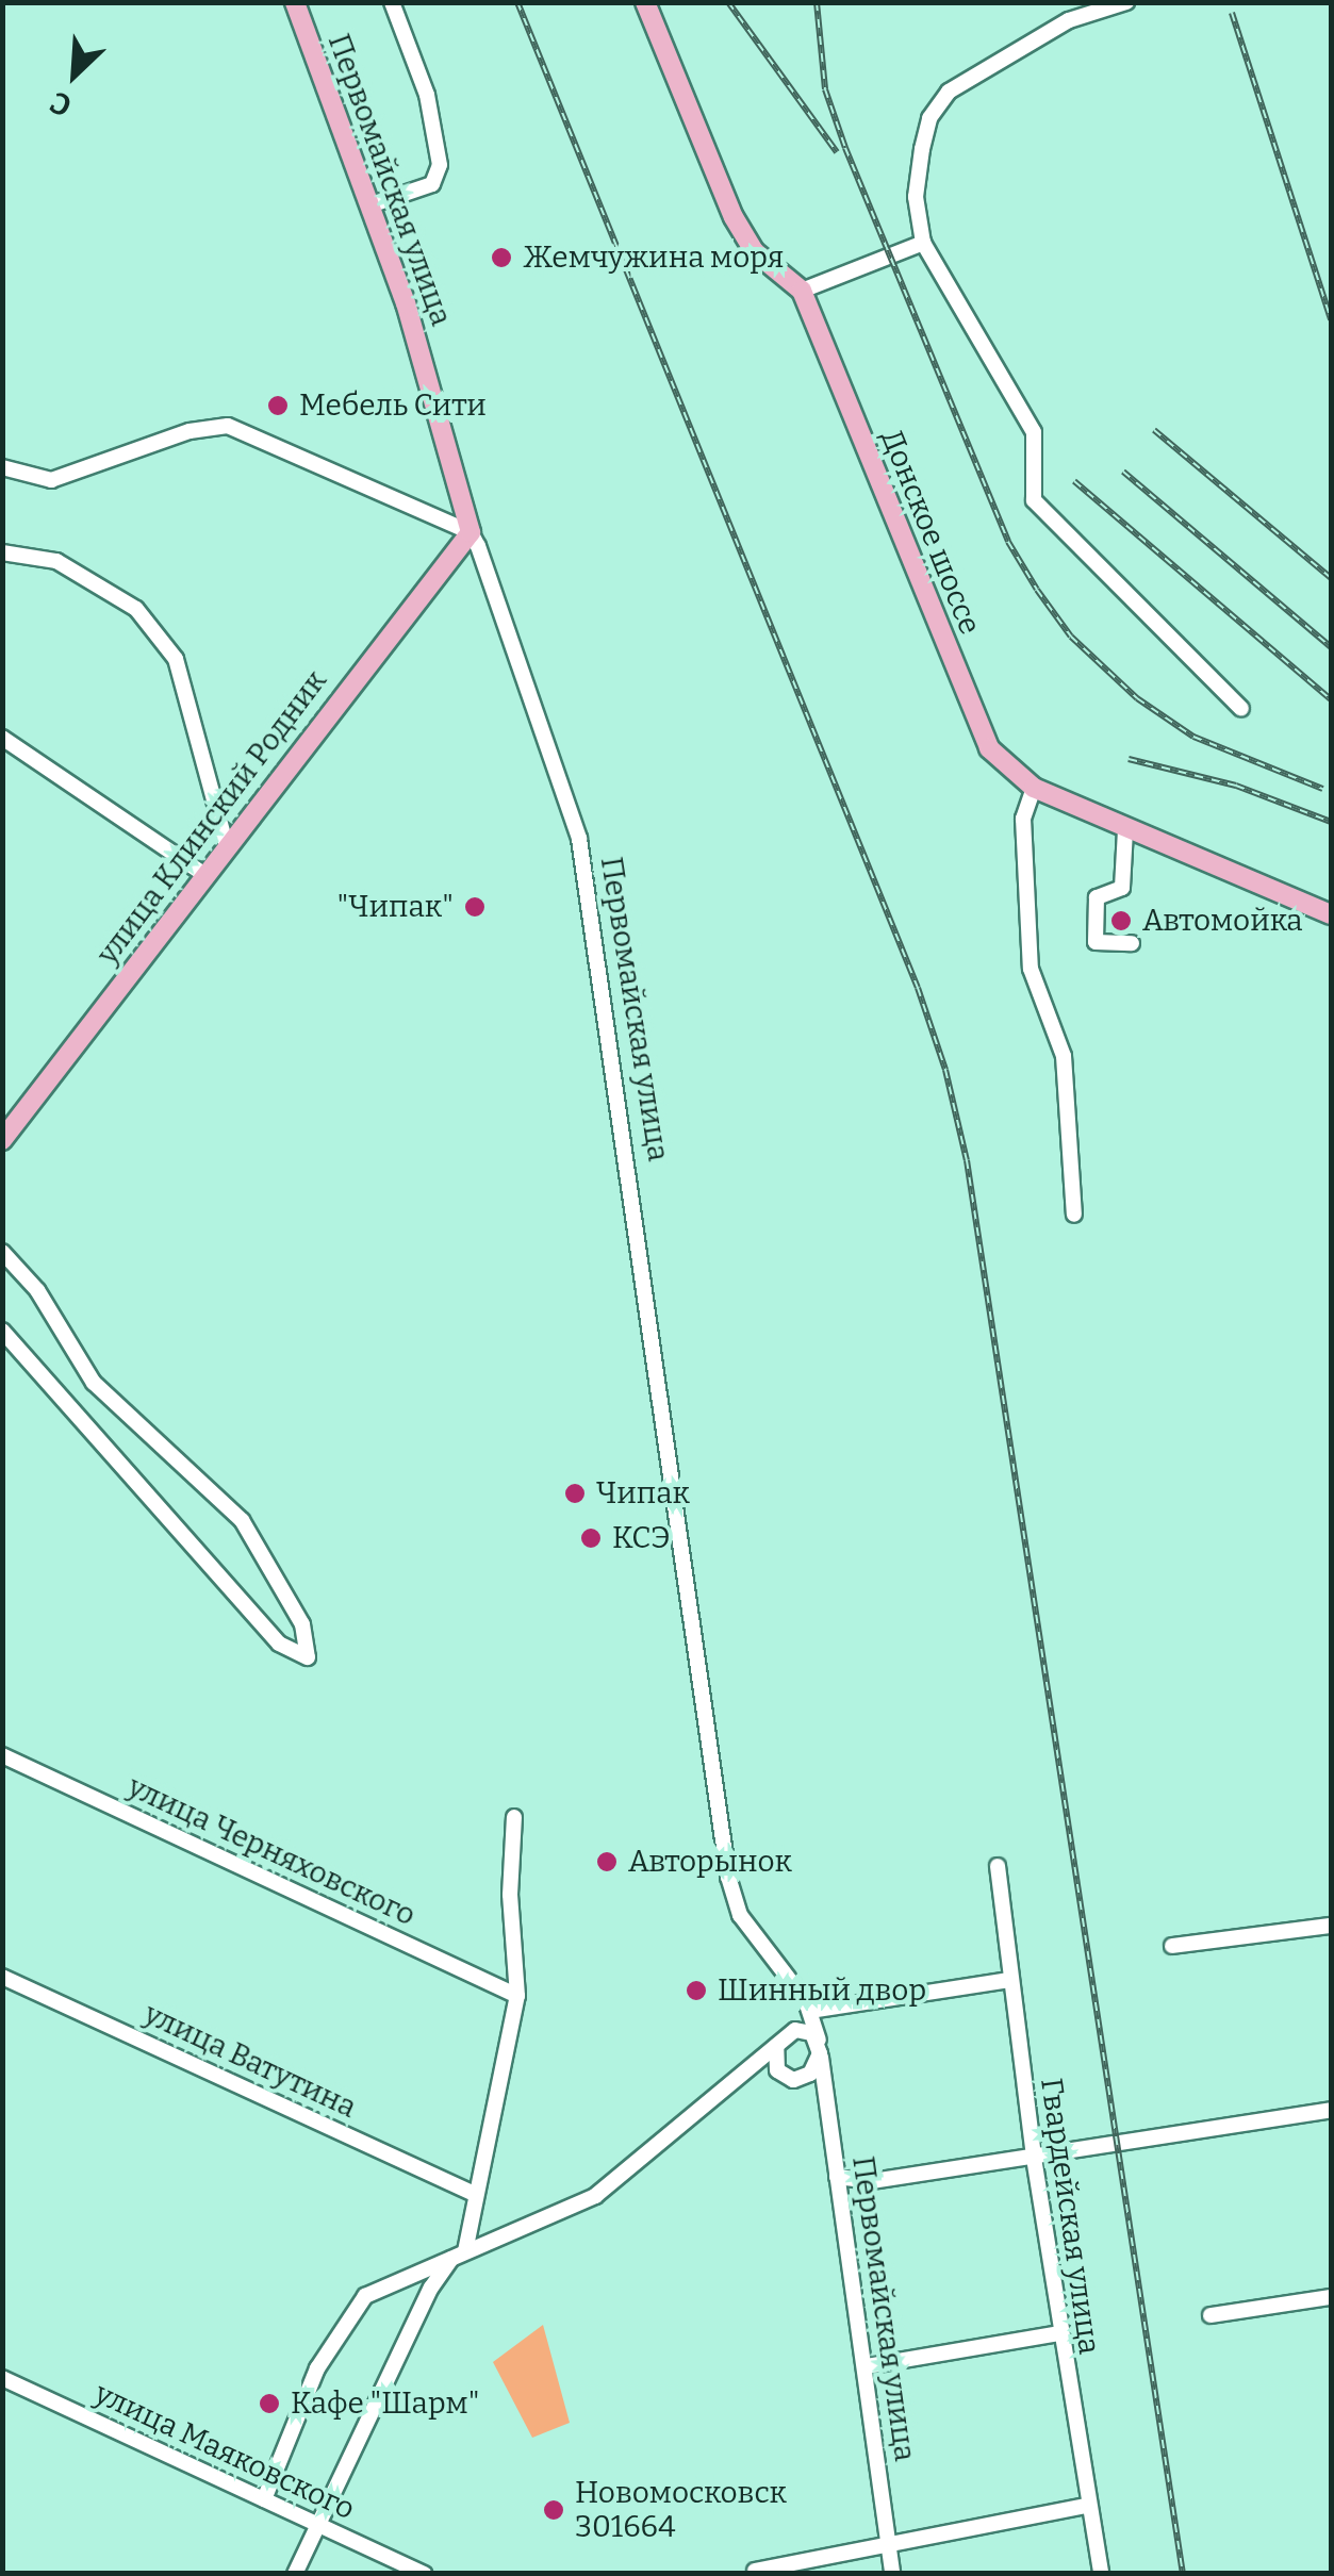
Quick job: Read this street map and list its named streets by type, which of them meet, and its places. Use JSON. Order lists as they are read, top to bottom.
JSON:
{
  "streets": {
    "main road": ["Первомайская улица", "Донское шоссе", "улица Клинский Родник"],
    "street": [
      "улица Черняховского",
      "улица Ватутина",
      "Гвардейская улица",
      "улица Маяковского"
    ]
  },
  "crossings": [
    ["Первомайская улица", "улица Клинский Родник"]
  ],
  "places": [
    "Жемчужина моря",
    "Мебель Сити",
    "\"Чипак\"",
    "Автомойка",
    "Чипак",
    "КСЭ",
    "Авторынок",
    "Шинный двор",
    "Кафе \"Шарм\"",
    "Новомосковск 301664"
  ],
  "north": "bottom left"
}
